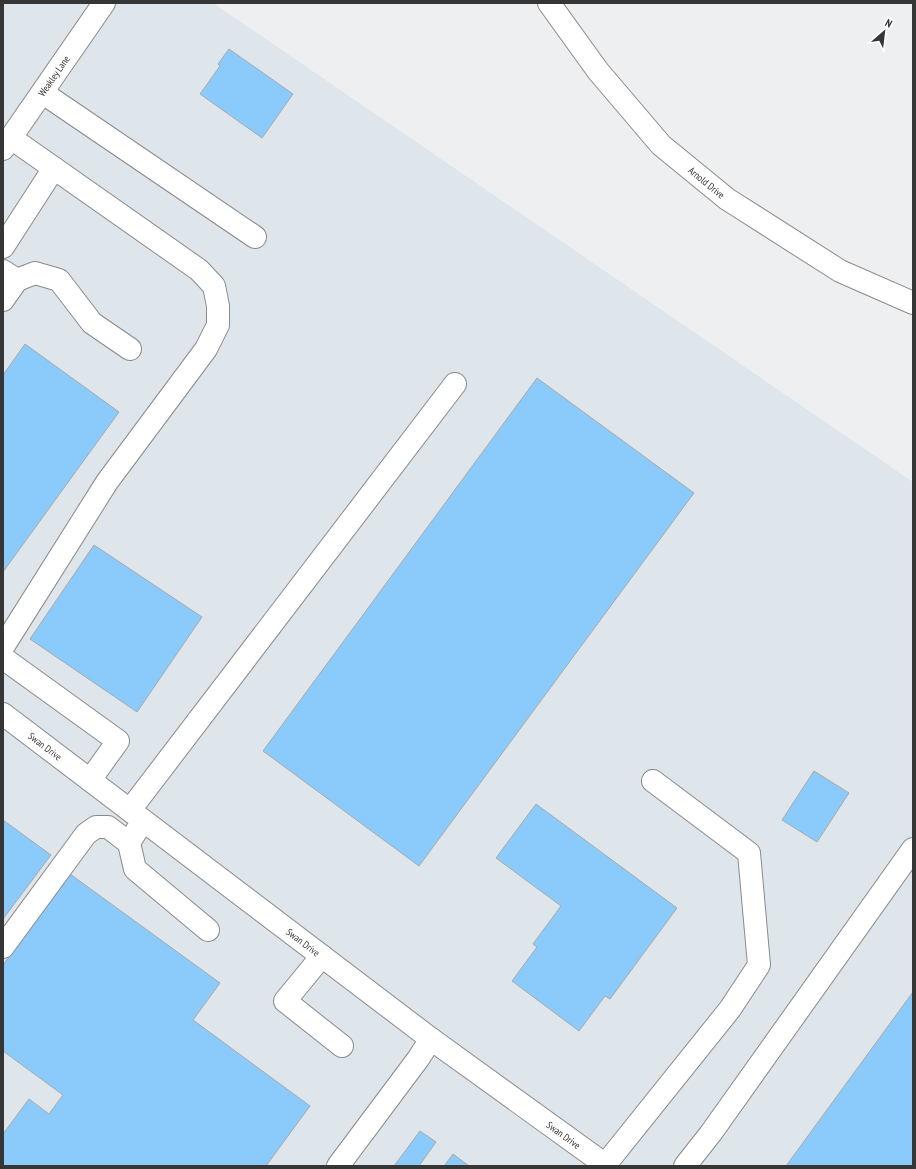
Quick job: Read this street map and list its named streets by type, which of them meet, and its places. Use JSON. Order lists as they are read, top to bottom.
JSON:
{
  "streets": {
    "street": ["Weakley Lane", "Arnold Drive", "Swan Drive"]
  },
  "north": "top right"
}
